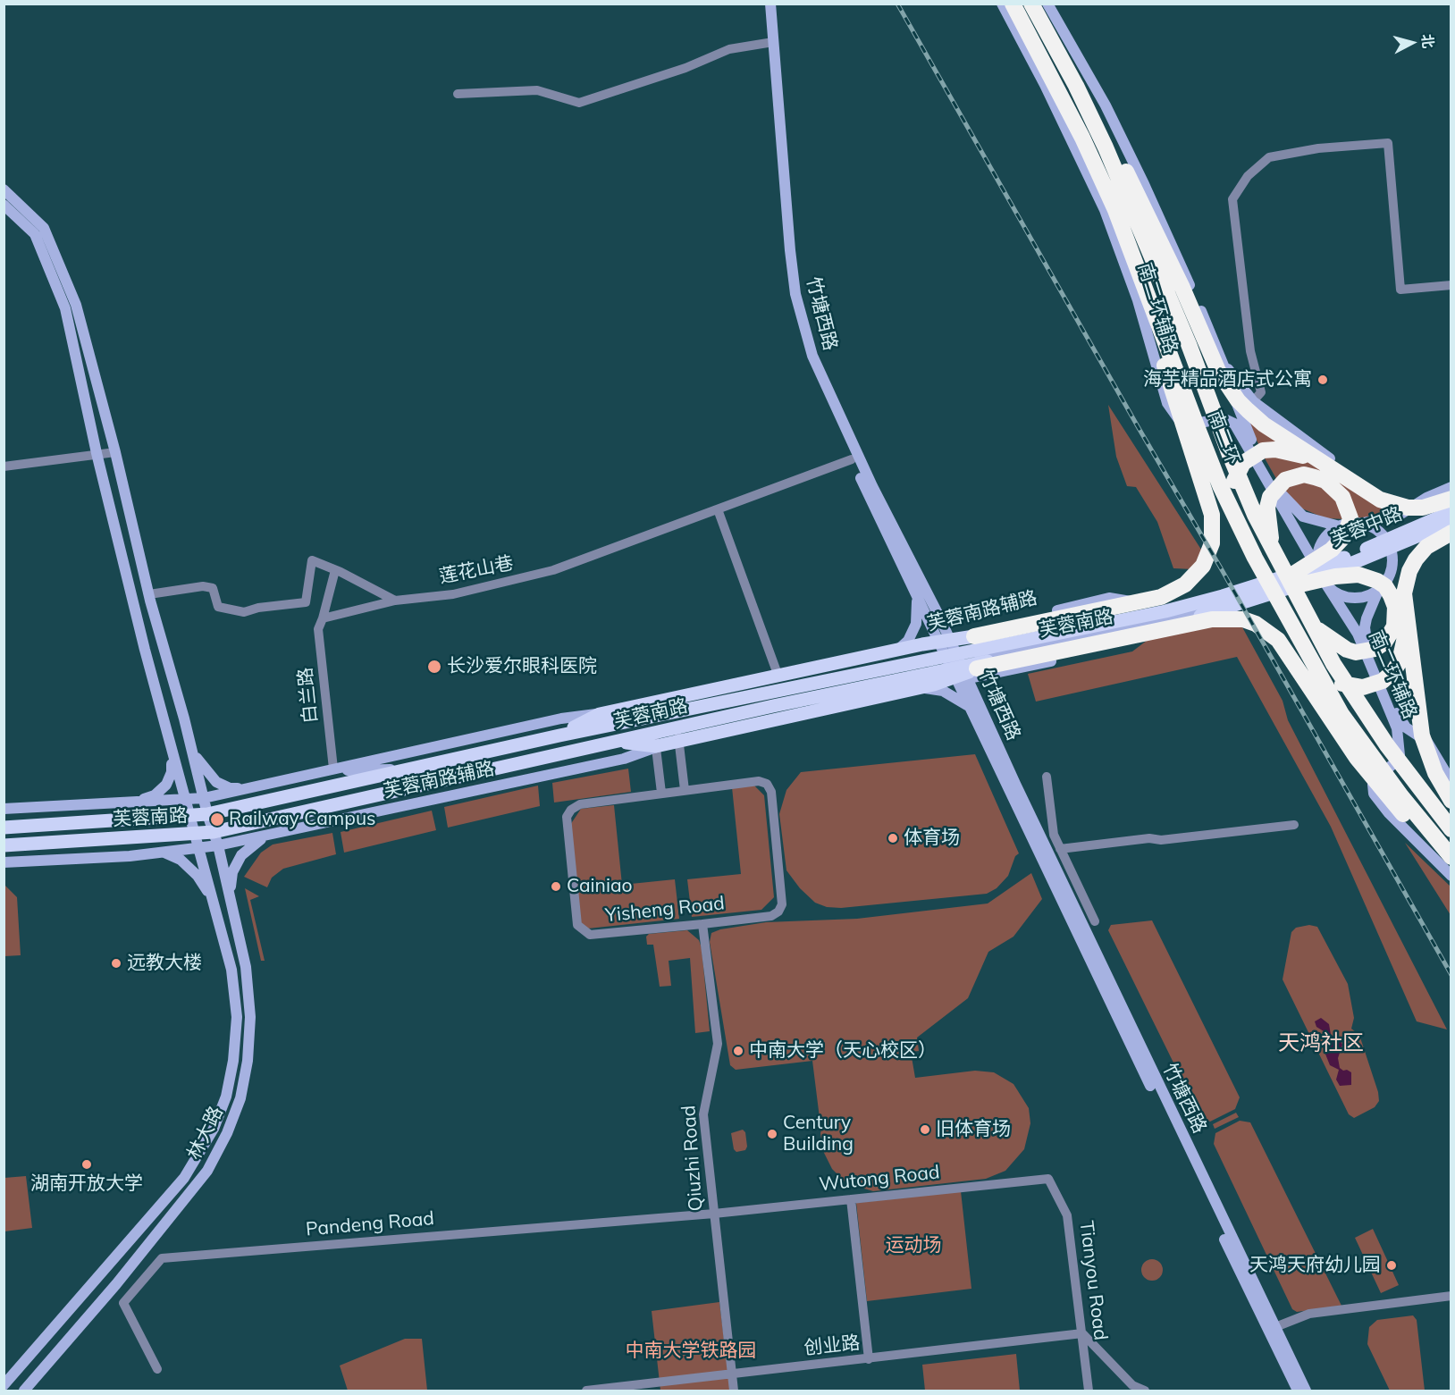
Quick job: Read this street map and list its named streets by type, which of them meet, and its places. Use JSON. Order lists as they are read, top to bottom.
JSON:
{
  "streets": {
    "highway": ["南二环"],
    "main road": [
      "南二环辅路",
      "竹塘西路",
      "芙蓉中路",
      "芙蓉南路辅路",
      "芙蓉南路",
      "林大路"
    ],
    "street": [
      "莲花山巷",
      "白兰路",
      "Yisheng Road",
      "Qiuzhi Road",
      "Wutong Road",
      "Pandeng Road",
      "Tianyou Road",
      "创业路"
    ]
  },
  "crossings": [
    ["南二环辅路", "芙蓉南路辅路"],
    ["竹塘西路", "莲花山巷"],
    ["竹塘西路", "芙蓉南路辅路"],
    ["芙蓉中路", "芙蓉南路辅路"],
    ["芙蓉中路", "芙蓉南路"],
    ["莲花山巷", "白兰路"],
    ["芙蓉南路辅路", "芙蓉南路"],
    ["芙蓉南路辅路", "白兰路"],
    ["芙蓉南路辅路", "林大路"],
    ["芙蓉南路", "林大路"],
    ["Yisheng Road", "Qiuzhi Road"],
    ["Qiuzhi Road", "Wutong Road"],
    ["Qiuzhi Road", "Pandeng Road"],
    ["Qiuzhi Road", "创业路"],
    ["Wutong Road", "Pandeng Road"],
    ["Wutong Road", "Tianyou Road"],
    ["Tianyou Road", "创业路"]
  ],
  "districts": ["天鸿社区"],
  "parks": ["运动场", "中南大学铁路园"],
  "places": [
    "海芋精品酒店式公寓",
    "长沙爱尔眼科医院",
    "Railway Campus",
    "体育场",
    "Cainiao",
    "远教大楼",
    "中南大学（天心校区）",
    "旧体育场",
    "Century Building",
    "湖南开放大学",
    "天鸿天府幼儿园"
  ],
  "north": "right"
}
